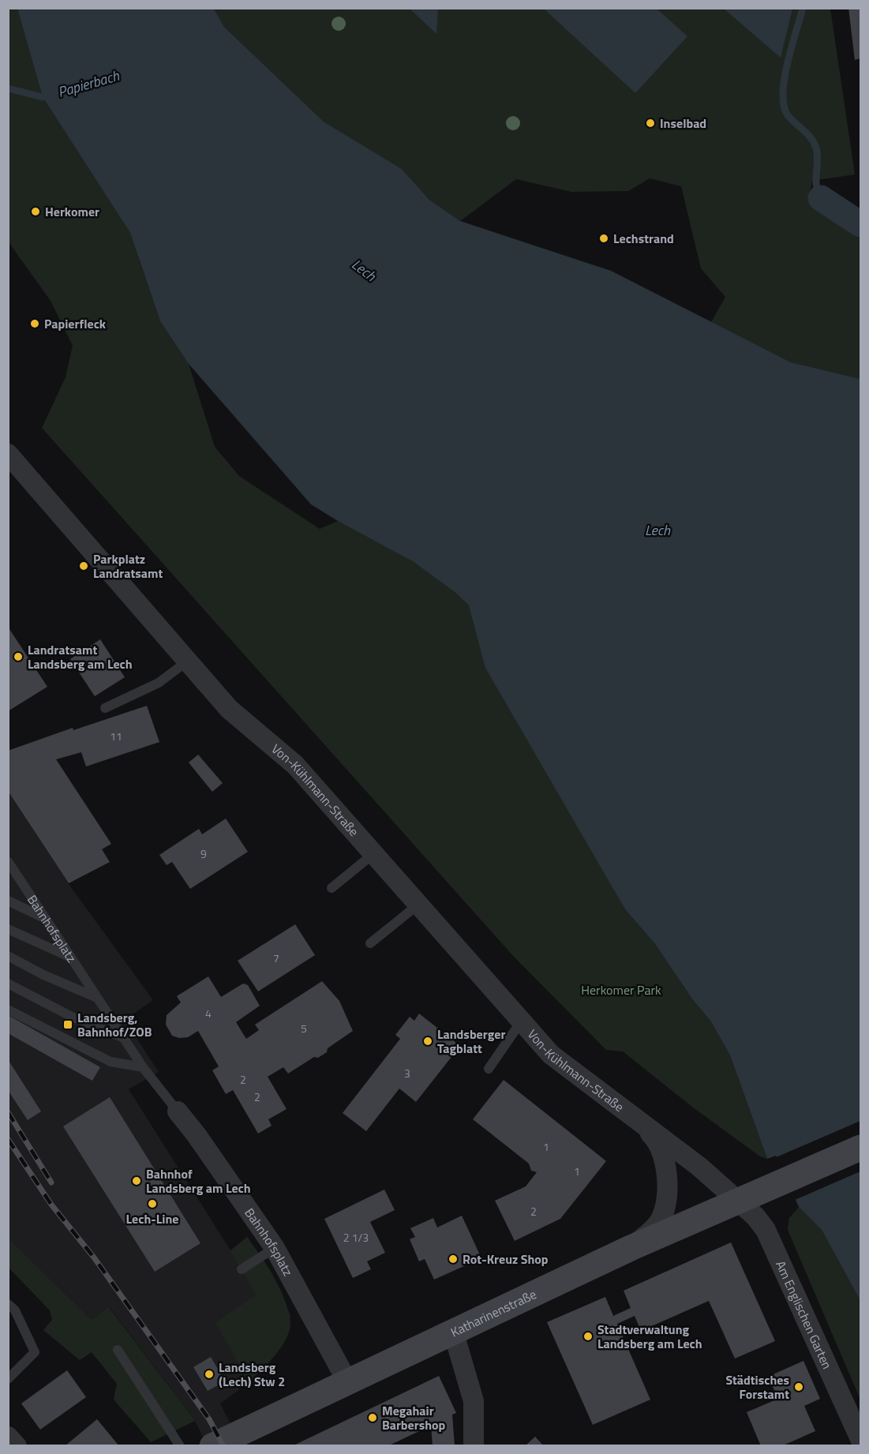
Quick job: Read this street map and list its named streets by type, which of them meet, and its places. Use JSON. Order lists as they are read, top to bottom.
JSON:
{
  "streets": {
    "main road": ["Katharinenstraße"],
    "street": ["Von-Kühlmann-Straße", "Bahnhofsplatz", "Am Englischen Garten"]
  },
  "crossings": [
    ["Von-Kühlmann-Straße", "Katharinenstraße"],
    ["Von-Kühlmann-Straße", "Am Englischen Garten"],
    ["Bahnhofsplatz", "Katharinenstraße"],
    ["Katharinenstraße", "Am Englischen Garten"]
  ],
  "water": ["Papierbach", "Lech"],
  "parks": ["Herkomer Park"],
  "places": {
    "other": [
      "Inselbad",
      "Herkomer",
      "Lechstrand",
      "Papierfleck",
      "Parkplatz Landratsamt",
      "Landratsamt Landsberg am Lech",
      "Landsberger Tagblatt",
      "Bahnhof Landsberg am Lech",
      "Lech-Line",
      "Rot-Kreuz Shop",
      "Stadtverwaltung Landsberg am Lech",
      "Landsberg (Lech) Stw 2",
      "Städtisches Forstamt",
      "Megahair Barbershop"
    ],
    "transit": ["Landsberg, Bahnhof/ZOB"]
  },
  "house_numbers": [
    "11",
    "9",
    "7",
    "4",
    "5",
    "3",
    "2",
    "2",
    "1",
    "1",
    "2",
    "2 1/3"
  ]
}
